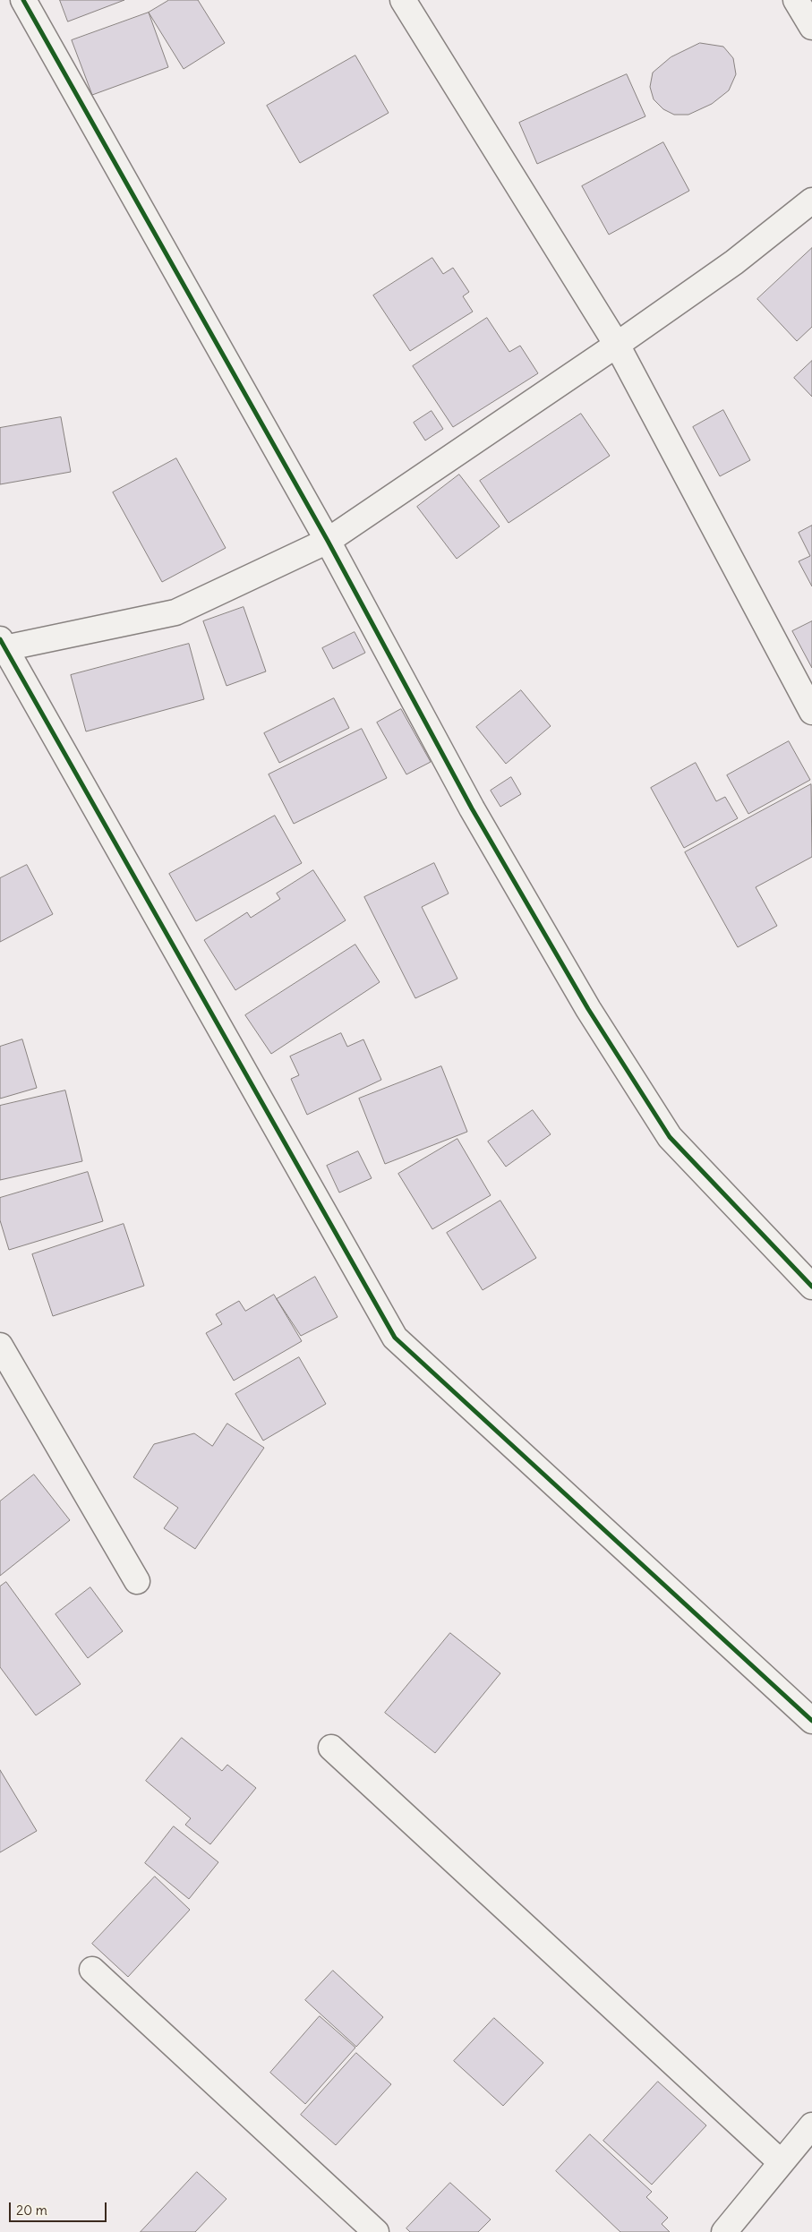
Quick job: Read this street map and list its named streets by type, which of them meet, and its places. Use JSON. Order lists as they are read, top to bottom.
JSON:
{
  "scale_bar": "20 m"
}
